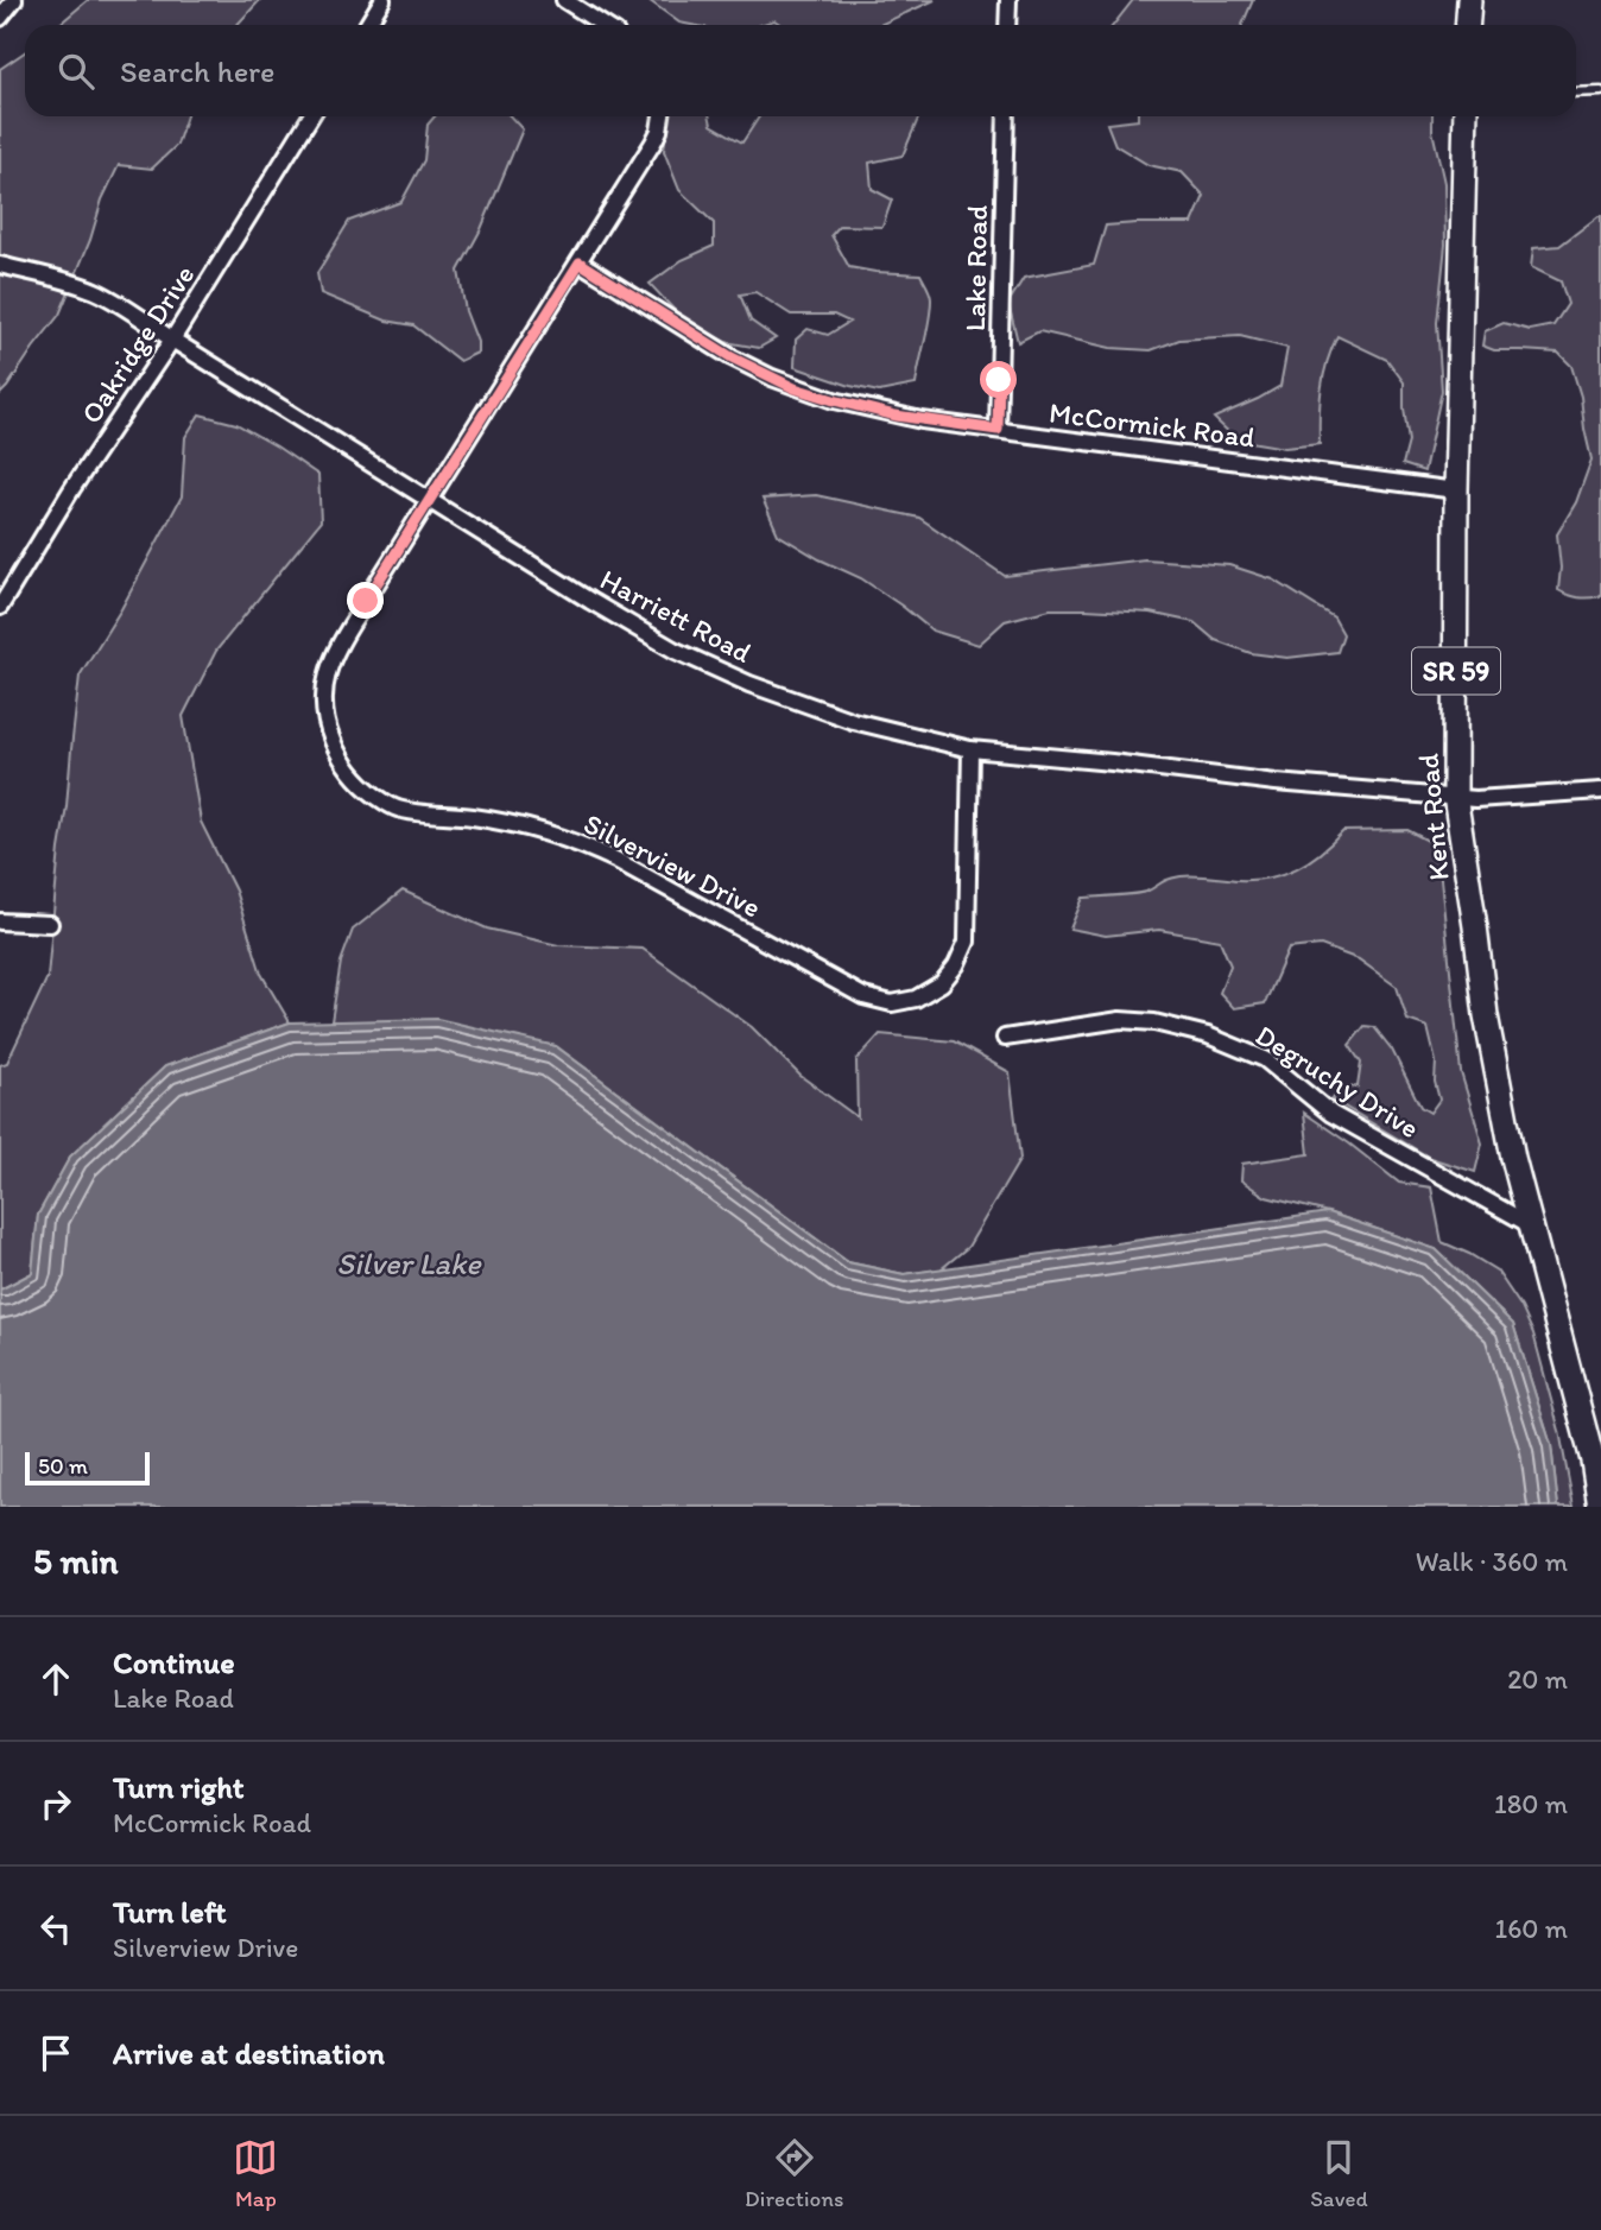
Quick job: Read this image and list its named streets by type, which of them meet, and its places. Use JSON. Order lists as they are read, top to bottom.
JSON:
{
  "streets": {
    "main road": ["SR 59", "Kent Road"],
    "street": [
      "Lake Road",
      "Oakridge Drive",
      "McCormick Road",
      "Harriett Road",
      "Silverview Drive",
      "Degruchy Drive"
    ]
  },
  "crossings": [
    ["Lake Road", "McCormick Road"],
    ["Oakridge Drive", "Harriett Road"],
    ["McCormick Road", "Kent Road"],
    ["McCormick Road", "Silverview Drive"],
    ["Harriett Road", "Kent Road"],
    ["Harriett Road", "Silverview Drive"],
    ["Kent Road", "Degruchy Drive"]
  ],
  "water": ["Silver Lake"],
  "scale_bar": "50 m",
  "page": {
    "search": "Search here",
    "scale": "50 m",
    "heading": ["5 min", "Walk · 360 m"],
    "list": [
      ["Continue", "Lake Road", "20 m"],
      ["Turn right", "McCormick Road", "180 m"],
      ["Turn left", "Silverview Drive", "160 m"],
      "Arrive at destination"
    ],
    "nav": ["Map", "Directions", "Saved"]
  }
}
